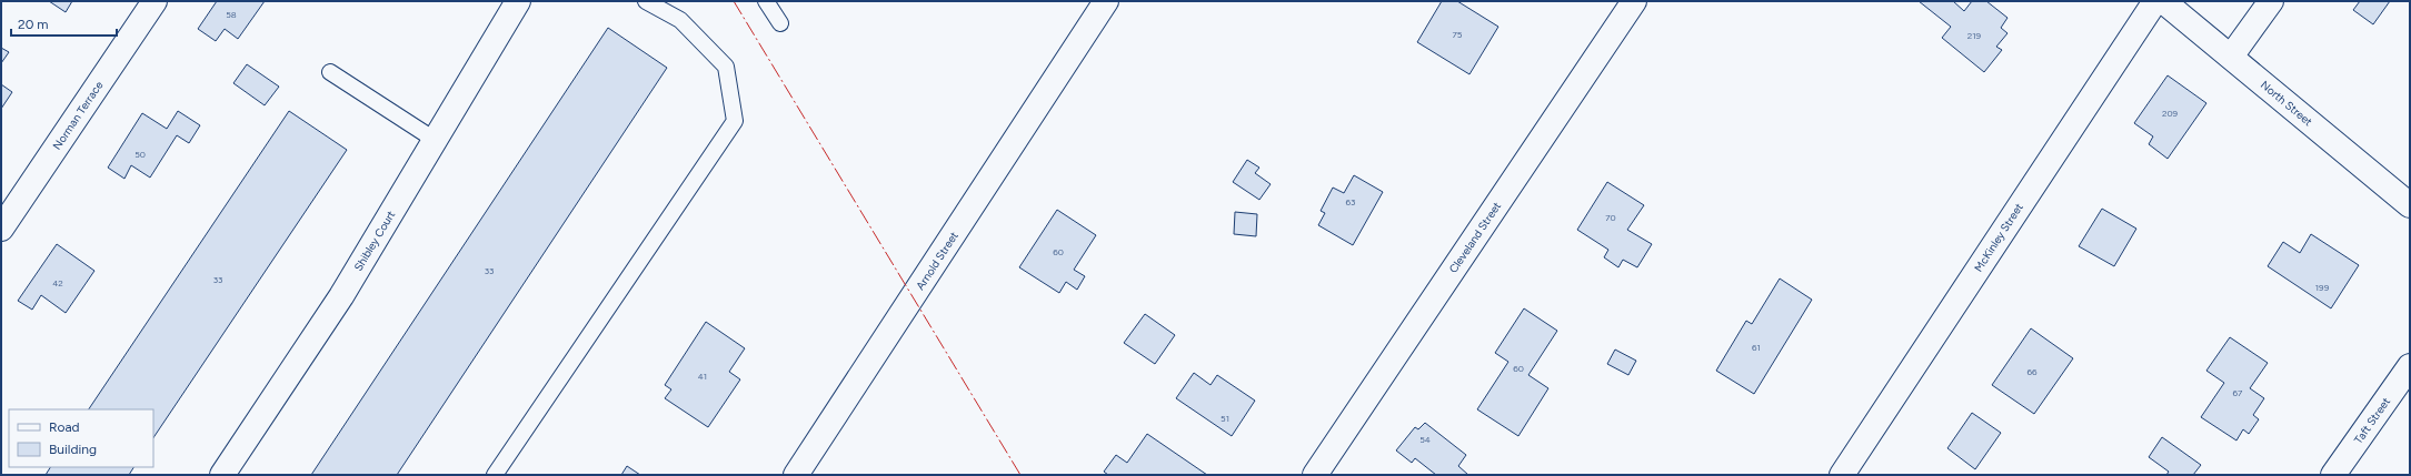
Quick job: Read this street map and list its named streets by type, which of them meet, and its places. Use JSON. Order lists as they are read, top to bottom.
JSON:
{
  "streets": {
    "street": [
      "North Street",
      "Norman Terrace",
      "Cleveland Street",
      "McKinley Street",
      "Shibley Court",
      "Arnold Street",
      "Taft Street"
    ]
  },
  "house_numbers": [
    "58",
    "75",
    "219",
    "209",
    "50",
    "63",
    "70",
    "60",
    "33",
    "33",
    "42",
    "199",
    "61",
    "60",
    "66",
    "41",
    "67",
    "51",
    "54"
  ],
  "legend": ["Road", "Building"],
  "scale_bar": "20 m"
}
